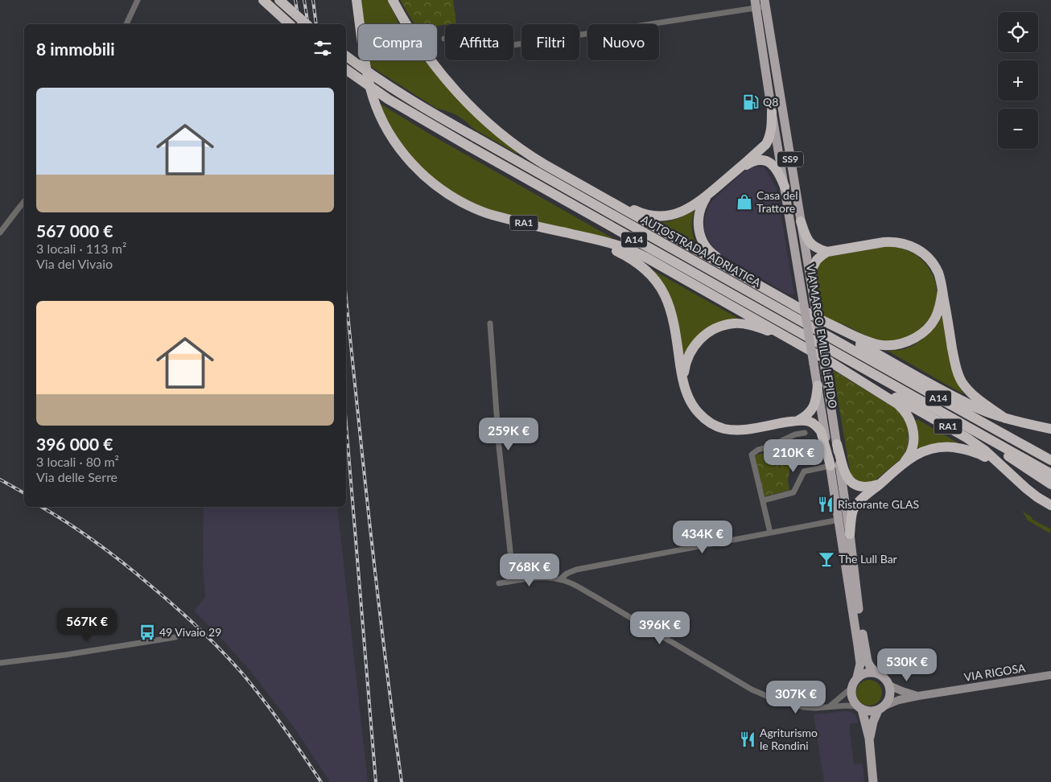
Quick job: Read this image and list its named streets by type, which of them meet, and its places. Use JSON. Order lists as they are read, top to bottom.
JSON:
{
  "streets": {
    "highway": ["RA1", "A14", "AUTOSTRADA ADRIATICA"],
    "main road": ["SS9", "VIA MARCO EMILIO LEPIDO", "VIA RIGOSA"]
  },
  "crossings": [
    ["SS9", "VIA MARCO EMILIO LEPIDO"],
    ["SS9", "VIA RIGOSA"],
    ["RA1", "VIA MARCO EMILIO LEPIDO"],
    ["VIA MARCO EMILIO LEPIDO", "VIA RIGOSA"]
  ],
  "places": {
    "fuel station": ["Q8"],
    "shop": ["Casa del Trattore"],
    "restaurant": ["Ristorante GLAS", "Agriturismo le Rondini"],
    "bar": ["The Lull Bar"],
    "bus stop": ["49 Vivaio 29"]
  },
  "page": {
    "map_buttons": ["+", "−"],
    "chip": [
      "Compra",
      "Affitta",
      "Filtri",
      "Nuovo"
    ],
    "heading": "8 immobili",
    "list": [
      {
        "name": "567 000 €",
        "note": "3 locali · 113 m² · Via del Vivaio"
      },
      {
        "name": "396 000 €",
        "note": "3 locali · 80 m² · Via delle Serre"
      }
    ],
    "price": [
      "259K €",
      "210K €",
      "434K €",
      "768K €",
      "567K €",
      "396K €",
      "530K €",
      "307K €"
    ]
  }
}
